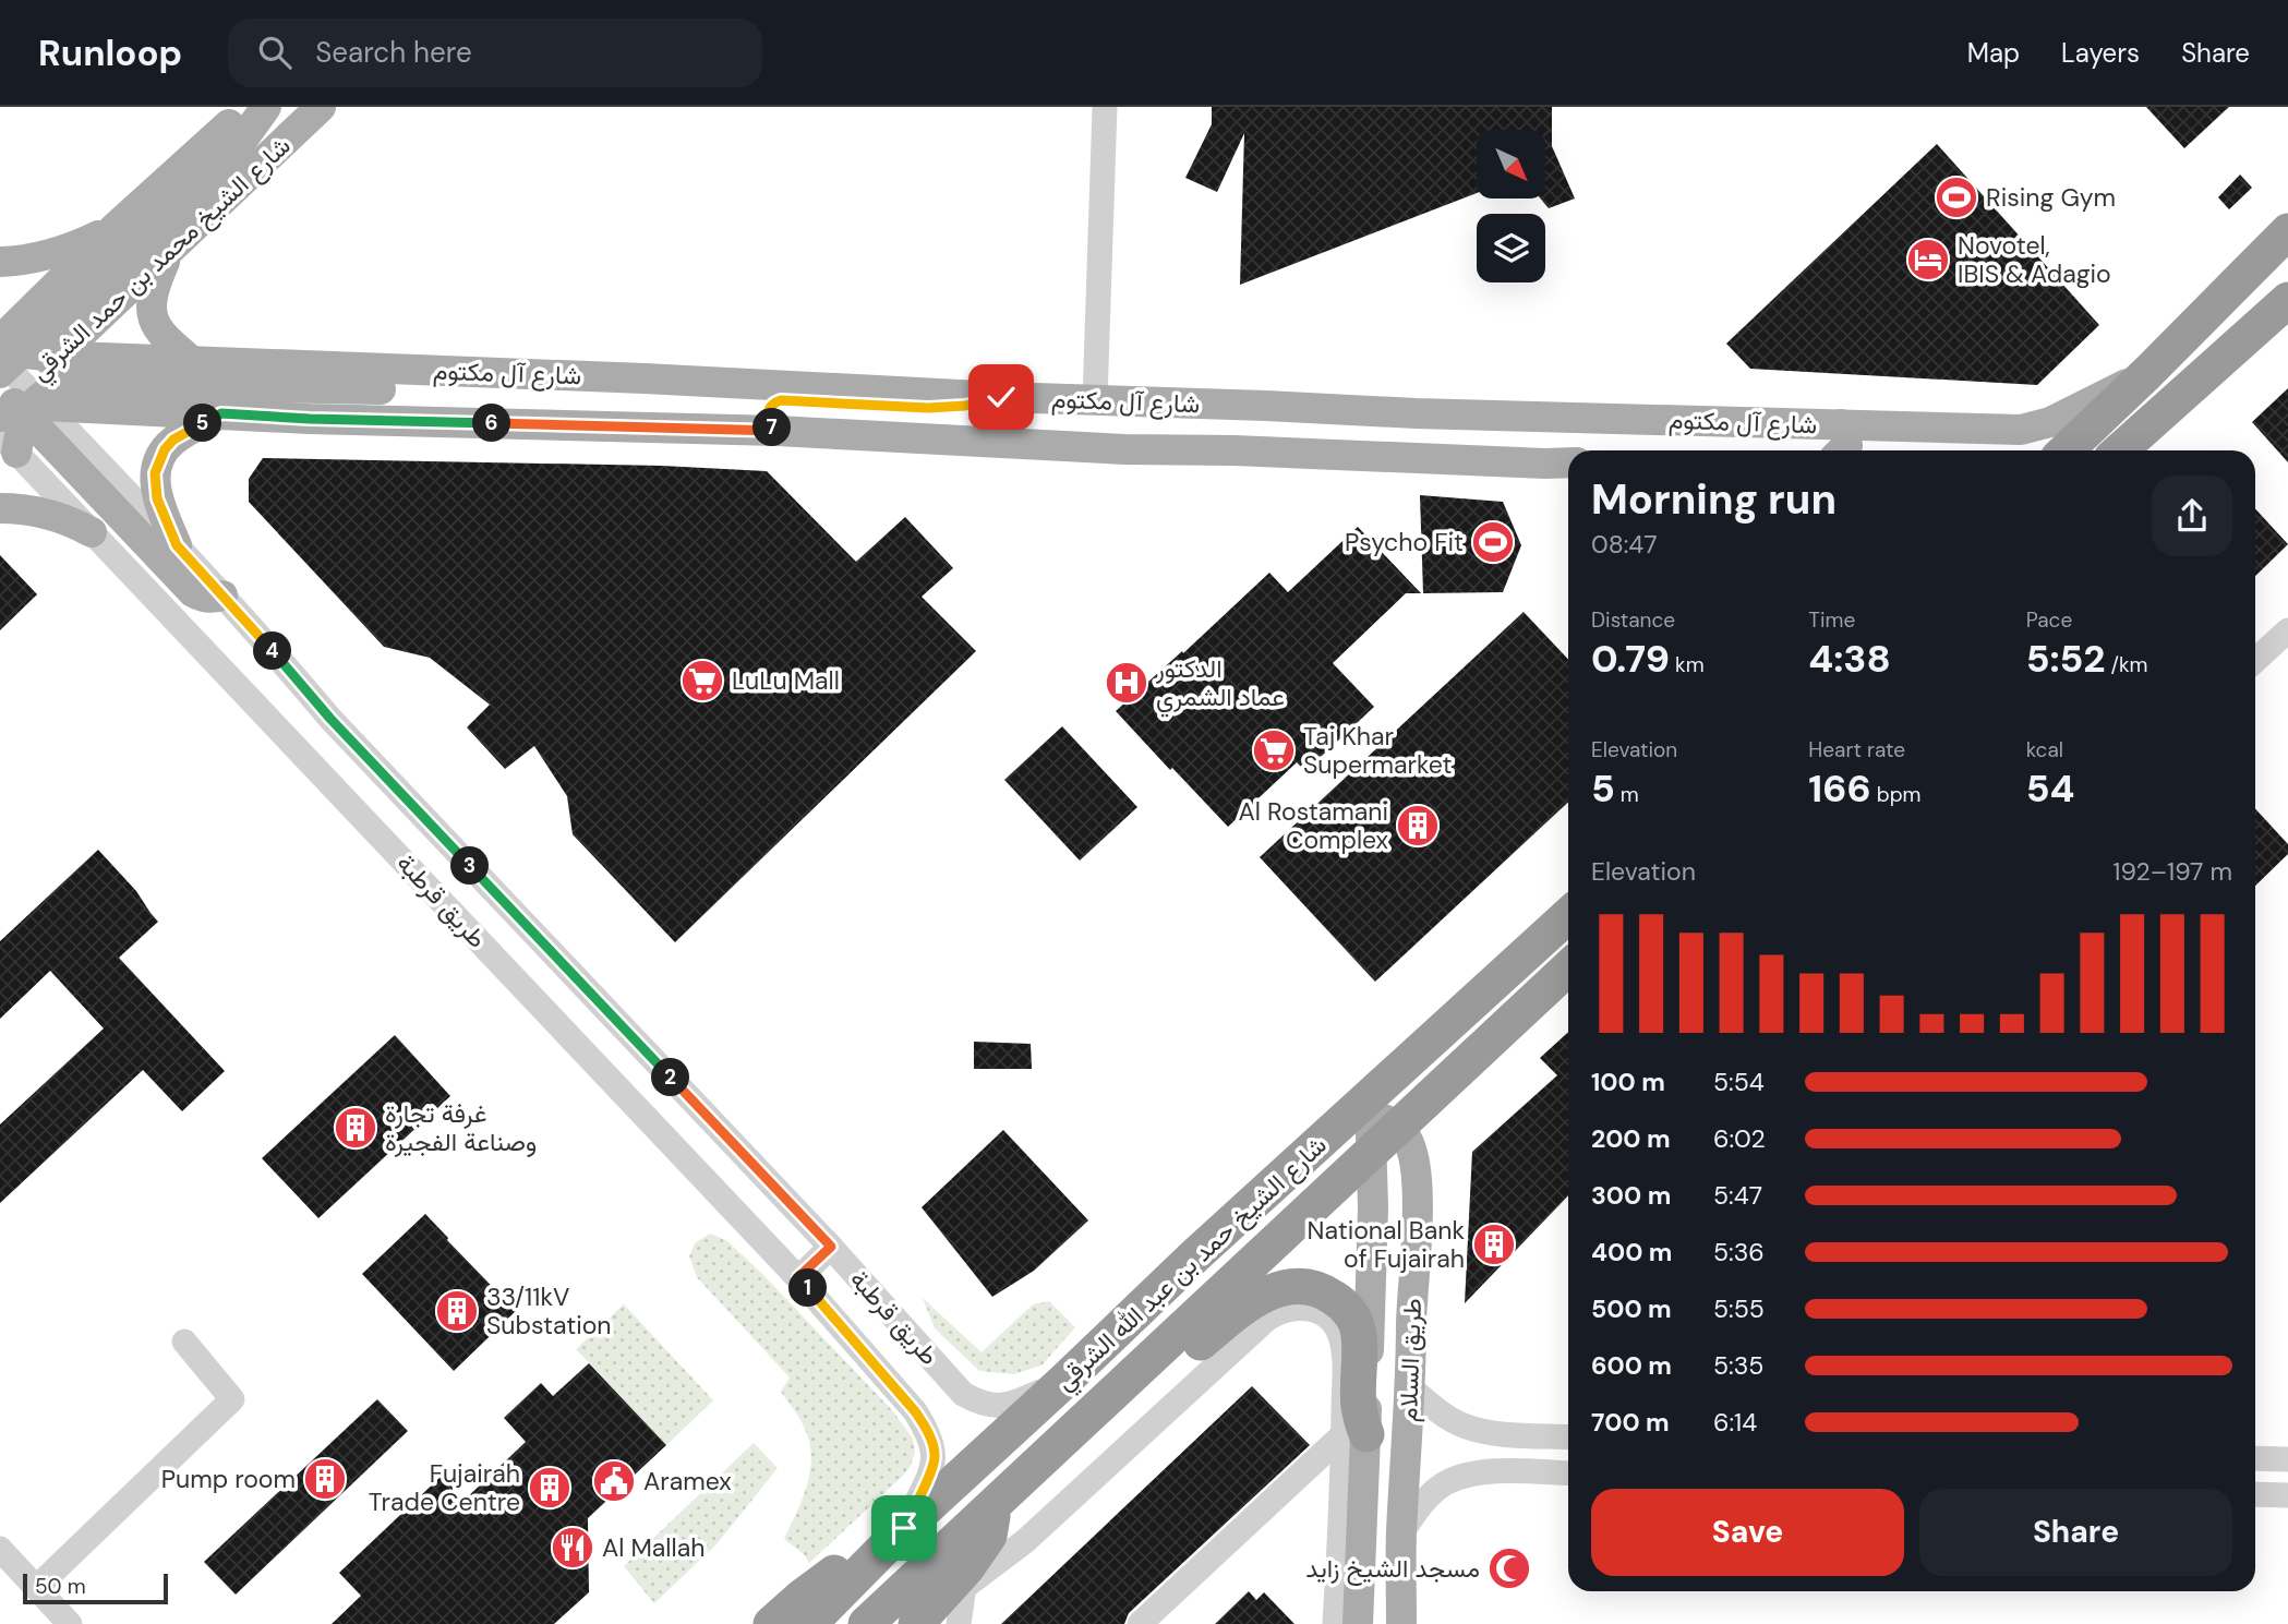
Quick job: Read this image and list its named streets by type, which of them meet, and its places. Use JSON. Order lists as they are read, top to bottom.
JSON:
{
  "streets": {
    "highway": ["شارع الشيخ حمد بن عبد الله الشرقي"],
    "main road": ["شارع الشيخ محمد بن حمد الشرقي", "شارع آل مكتوم", "طريق السلام"],
    "street": ["طريق قرطبة"]
  },
  "crossings": [
    ["شارع الشيخ محمد بن حمد الشرقي", "شارع آل مكتوم"],
    ["شارع الشيخ محمد بن حمد الشرقي", "طريق قرطبة"],
    ["شارع آل مكتوم", "طريق قرطبة"],
    ["طريق قرطبة", "شارع الشيخ حمد بن عبد الله الشرقي"],
    ["شارع الشيخ حمد بن عبد الله الشرقي", "طريق السلام"]
  ],
  "places": {
    "sports": ["Rising Gym", "Psycho Fit"],
    "hotel": ["Novotel, IBIS & Adagio"],
    "supermarket": ["LuLu Mall", "Taj Khar Supermarket"],
    "hospital": ["الدكتور عماد الشمري"],
    "building": [
      "Al Rostamani Complex",
      "غرفة تجارة وصناعة الفجيرة",
      "National Bank of Fujairah",
      "33/11kV Substation",
      "Pump room",
      "Fujairah Trade Centre"
    ],
    "public building": ["Aramex"],
    "restaurant": ["Al Mallah"],
    "mosque": ["مسجد الشيخ زايد"]
  },
  "scale_bar": "50 m",
  "north": "bottom right",
  "page": {
    "header": "Runloop",
    "search": "Search here",
    "nav": ["Map", "Layers", "Share"],
    "pins": [
      "5",
      "6",
      "7",
      "4",
      "3",
      "2",
      "1"
    ],
    "heading": ["Morning run", "08:47"],
    "stats": [
      ["Distance", "0.79 km"],
      ["Time", "4:38"],
      ["Pace", "5:52 /km"],
      ["Elevation", "5 m"],
      ["Heart rate", "166 bpm"],
      ["kcal", "54"]
    ],
    "chart": ["Elevation", "192–197 m"],
    "list": [
      {
        "name": "100 m",
        "note": "5:54"
      },
      {
        "name": "200 m",
        "note": "6:02"
      },
      {
        "name": "300 m",
        "note": "5:47"
      },
      {
        "name": "400 m",
        "note": "5:36"
      },
      {
        "name": "500 m",
        "note": "5:55"
      },
      {
        "name": "600 m",
        "note": "5:35"
      },
      {
        "name": "700 m",
        "note": "6:14"
      }
    ],
    "buttons": ["Save", "Share"],
    "scale": "50 m"
  }
}
